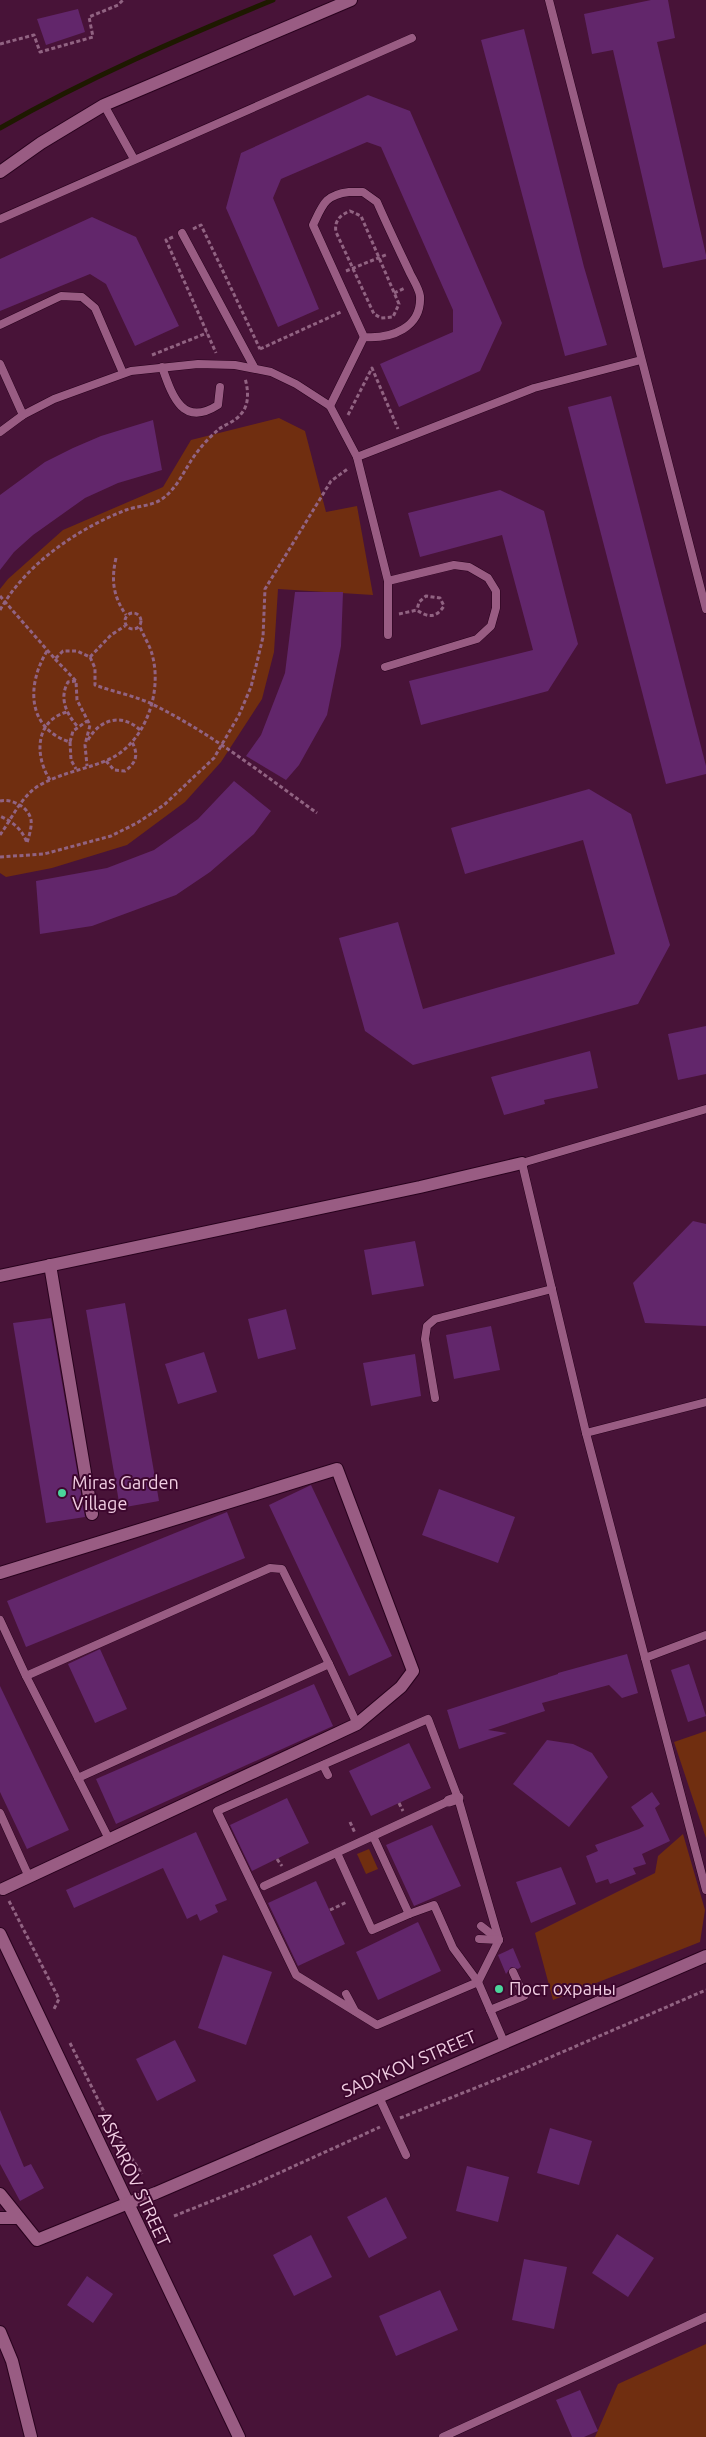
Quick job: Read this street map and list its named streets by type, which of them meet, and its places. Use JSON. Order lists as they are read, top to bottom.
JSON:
{
  "streets": {
    "street": ["SADYKOV STREET", "ASKAROV STREET"]
  },
  "crossings": [
    ["SADYKOV STREET", "ASKAROV STREET"]
  ],
  "places": ["Miras Garden Village", "Пост охраны"]
}
